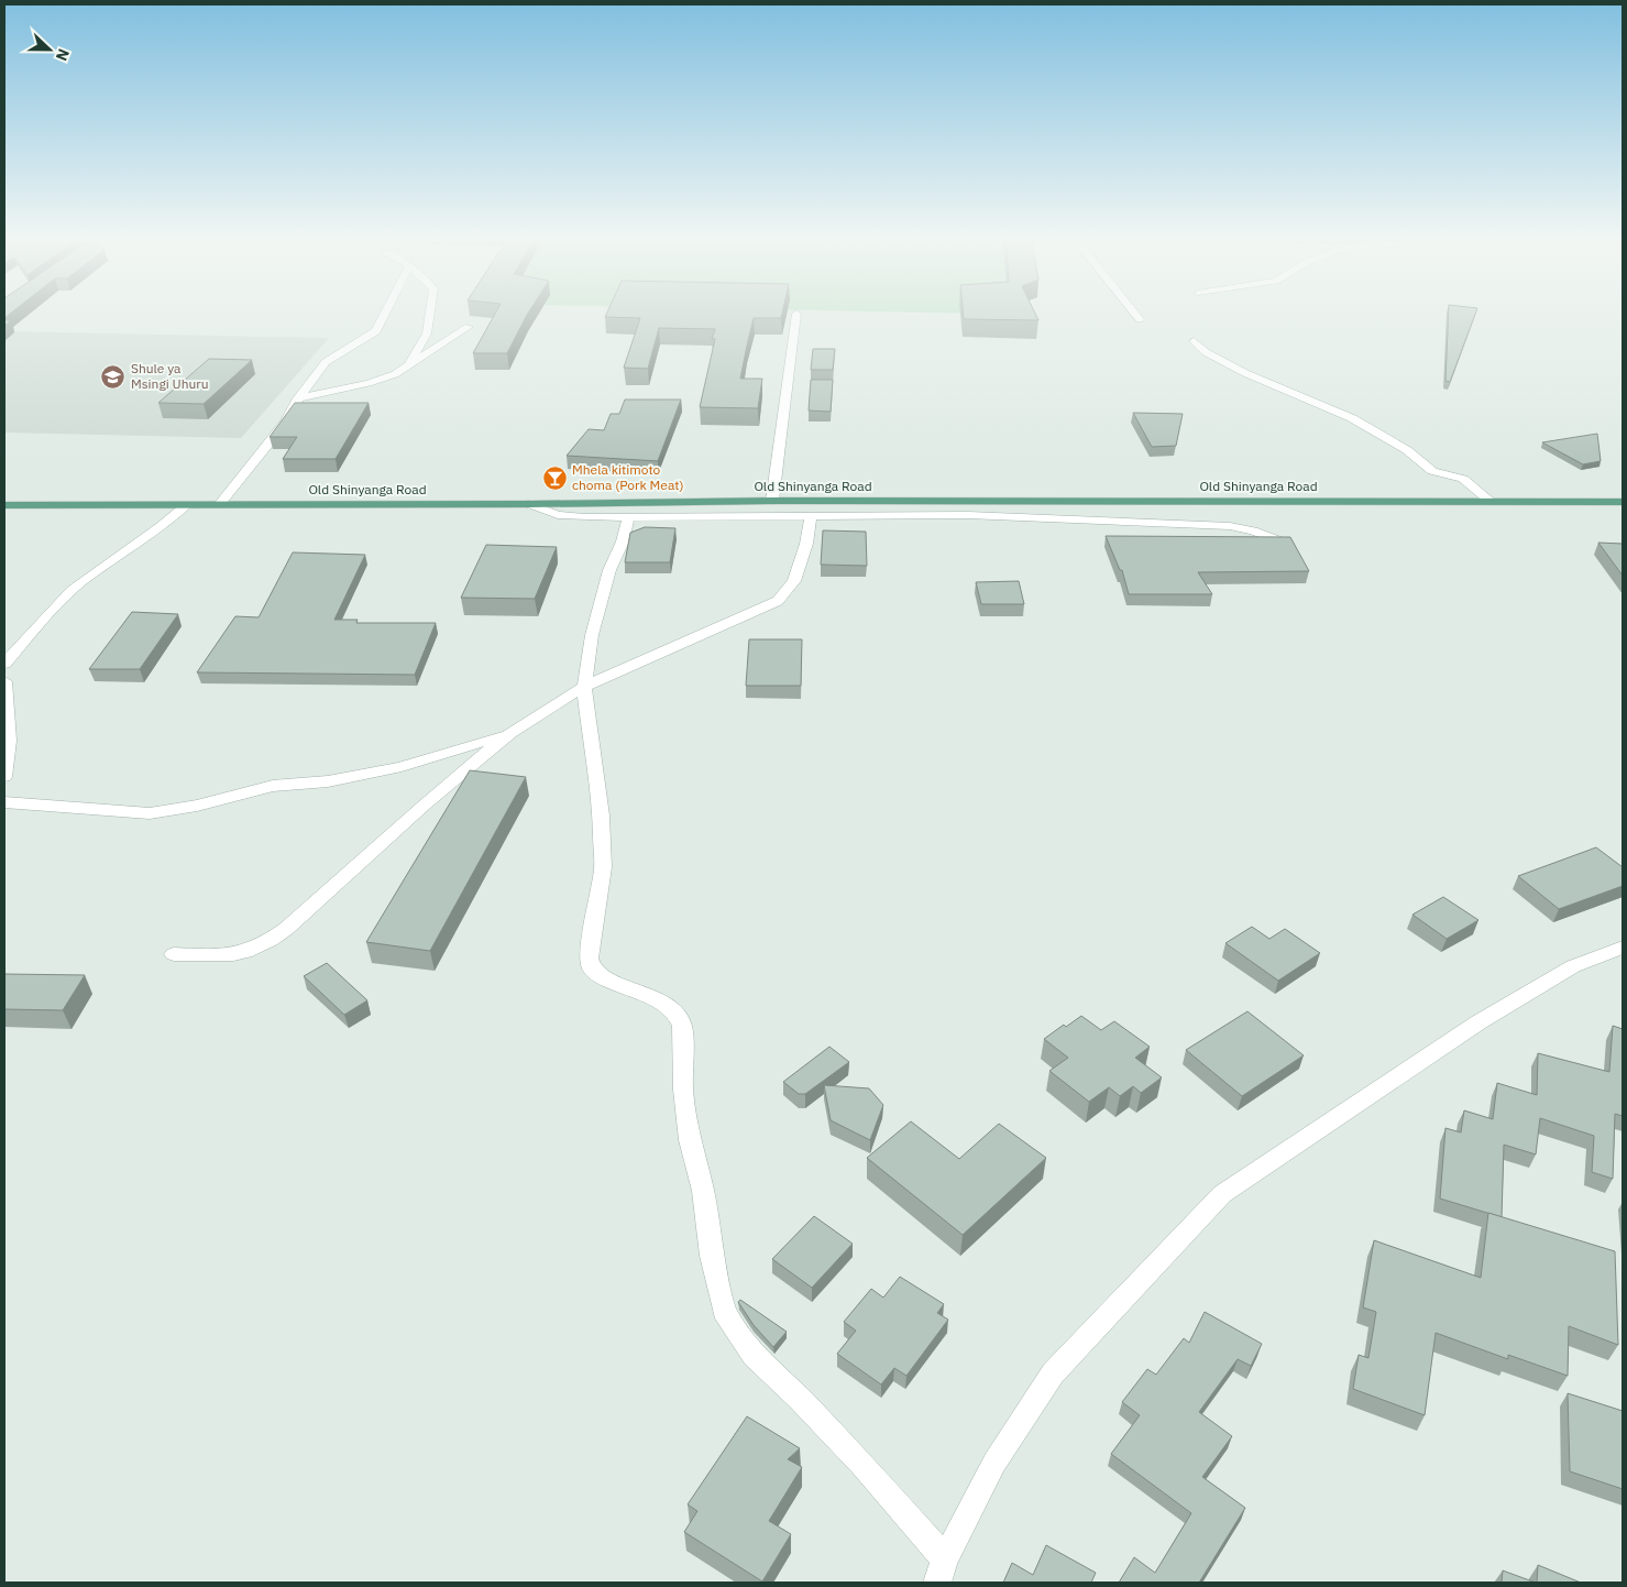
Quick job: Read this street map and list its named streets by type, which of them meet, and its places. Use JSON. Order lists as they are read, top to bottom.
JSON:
{
  "streets": {
    "main road": ["Old Shinyanga Road"]
  },
  "places": {
    "school or university": ["Shule ya Msingi Uhuru"],
    "bar": ["Mhela kitimoto choma (Pork Meat)"]
  },
  "north": "right"
}
